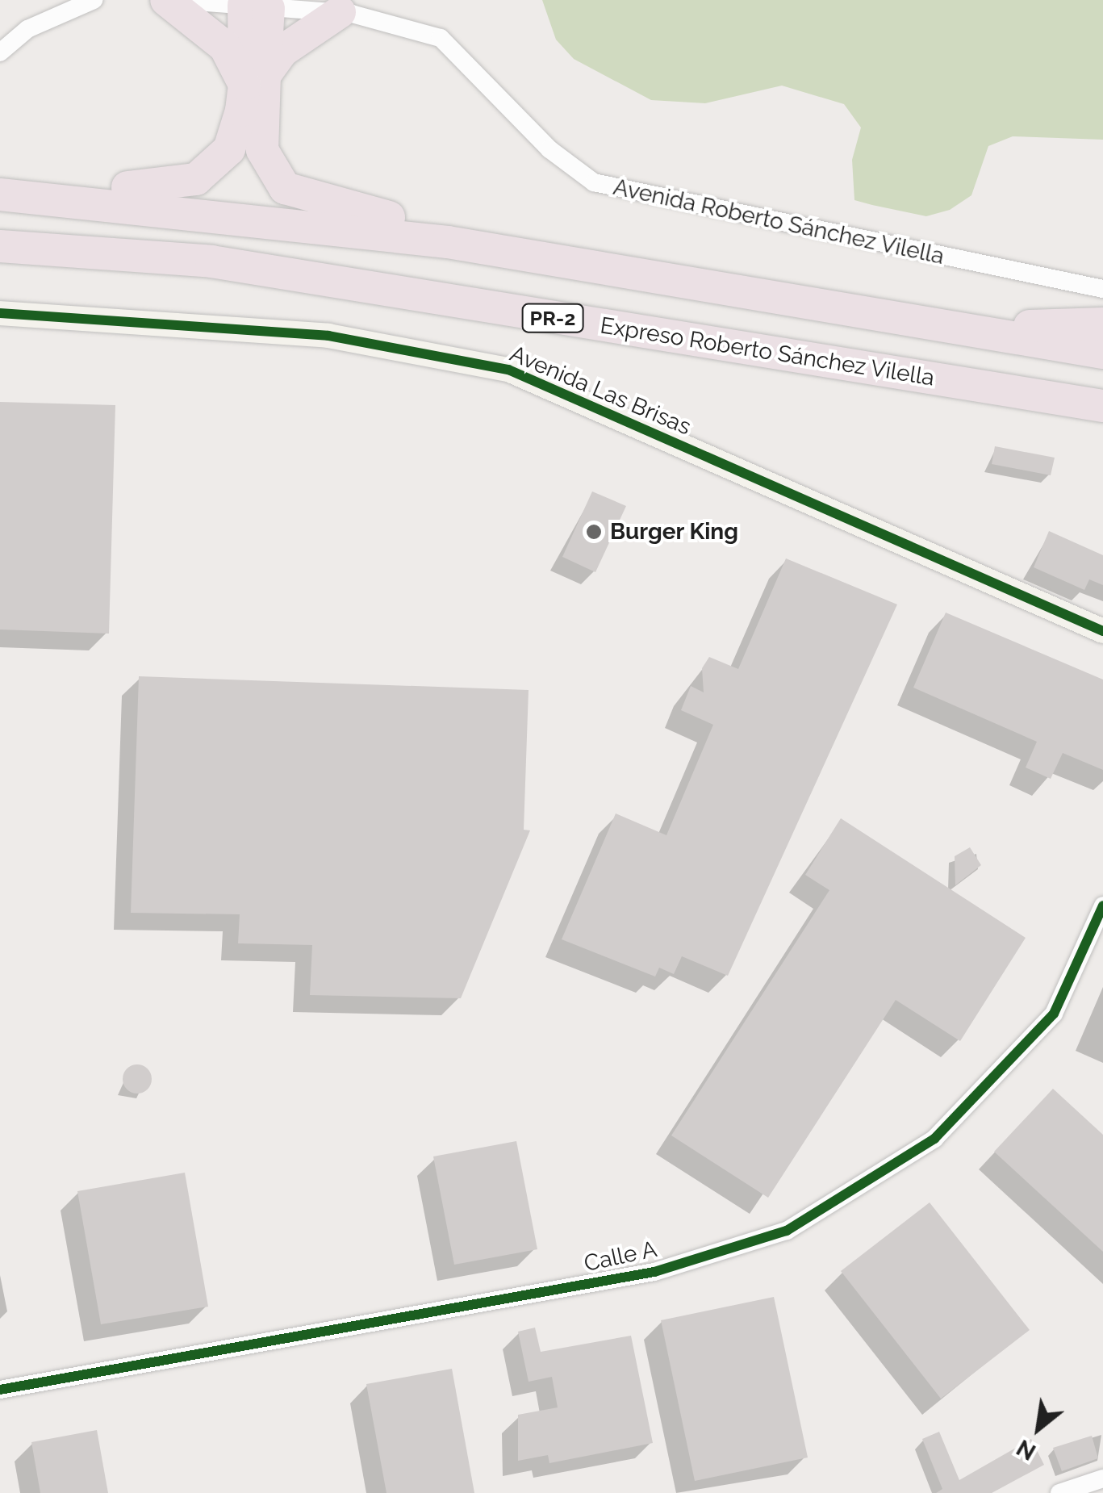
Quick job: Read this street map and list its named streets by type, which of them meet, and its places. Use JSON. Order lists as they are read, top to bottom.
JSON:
{
  "streets": {
    "highway": ["PR-2", "Expreso Roberto Sánchez Vilella"],
    "street": ["Avenida Roberto Sánchez Vilella", "Avenida Las Brisas", "Calle A"]
  },
  "places": ["Burger King"],
  "north": "bottom left"
}
